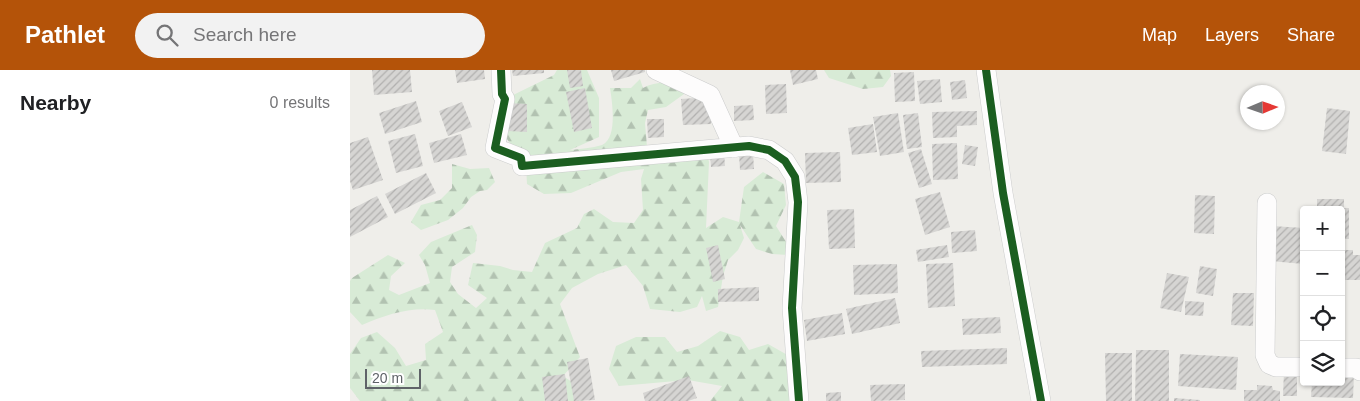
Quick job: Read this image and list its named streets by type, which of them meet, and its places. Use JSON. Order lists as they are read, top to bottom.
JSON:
{
  "scale_bar": "20 m",
  "north": "right",
  "page": {
    "header": "Pathlet",
    "search": "Search here",
    "nav": ["Map", "Layers", "Share"],
    "heading": ["Nearby", "0 results"],
    "map_buttons": ["+", "−"],
    "scale": "20 m"
  }
}
